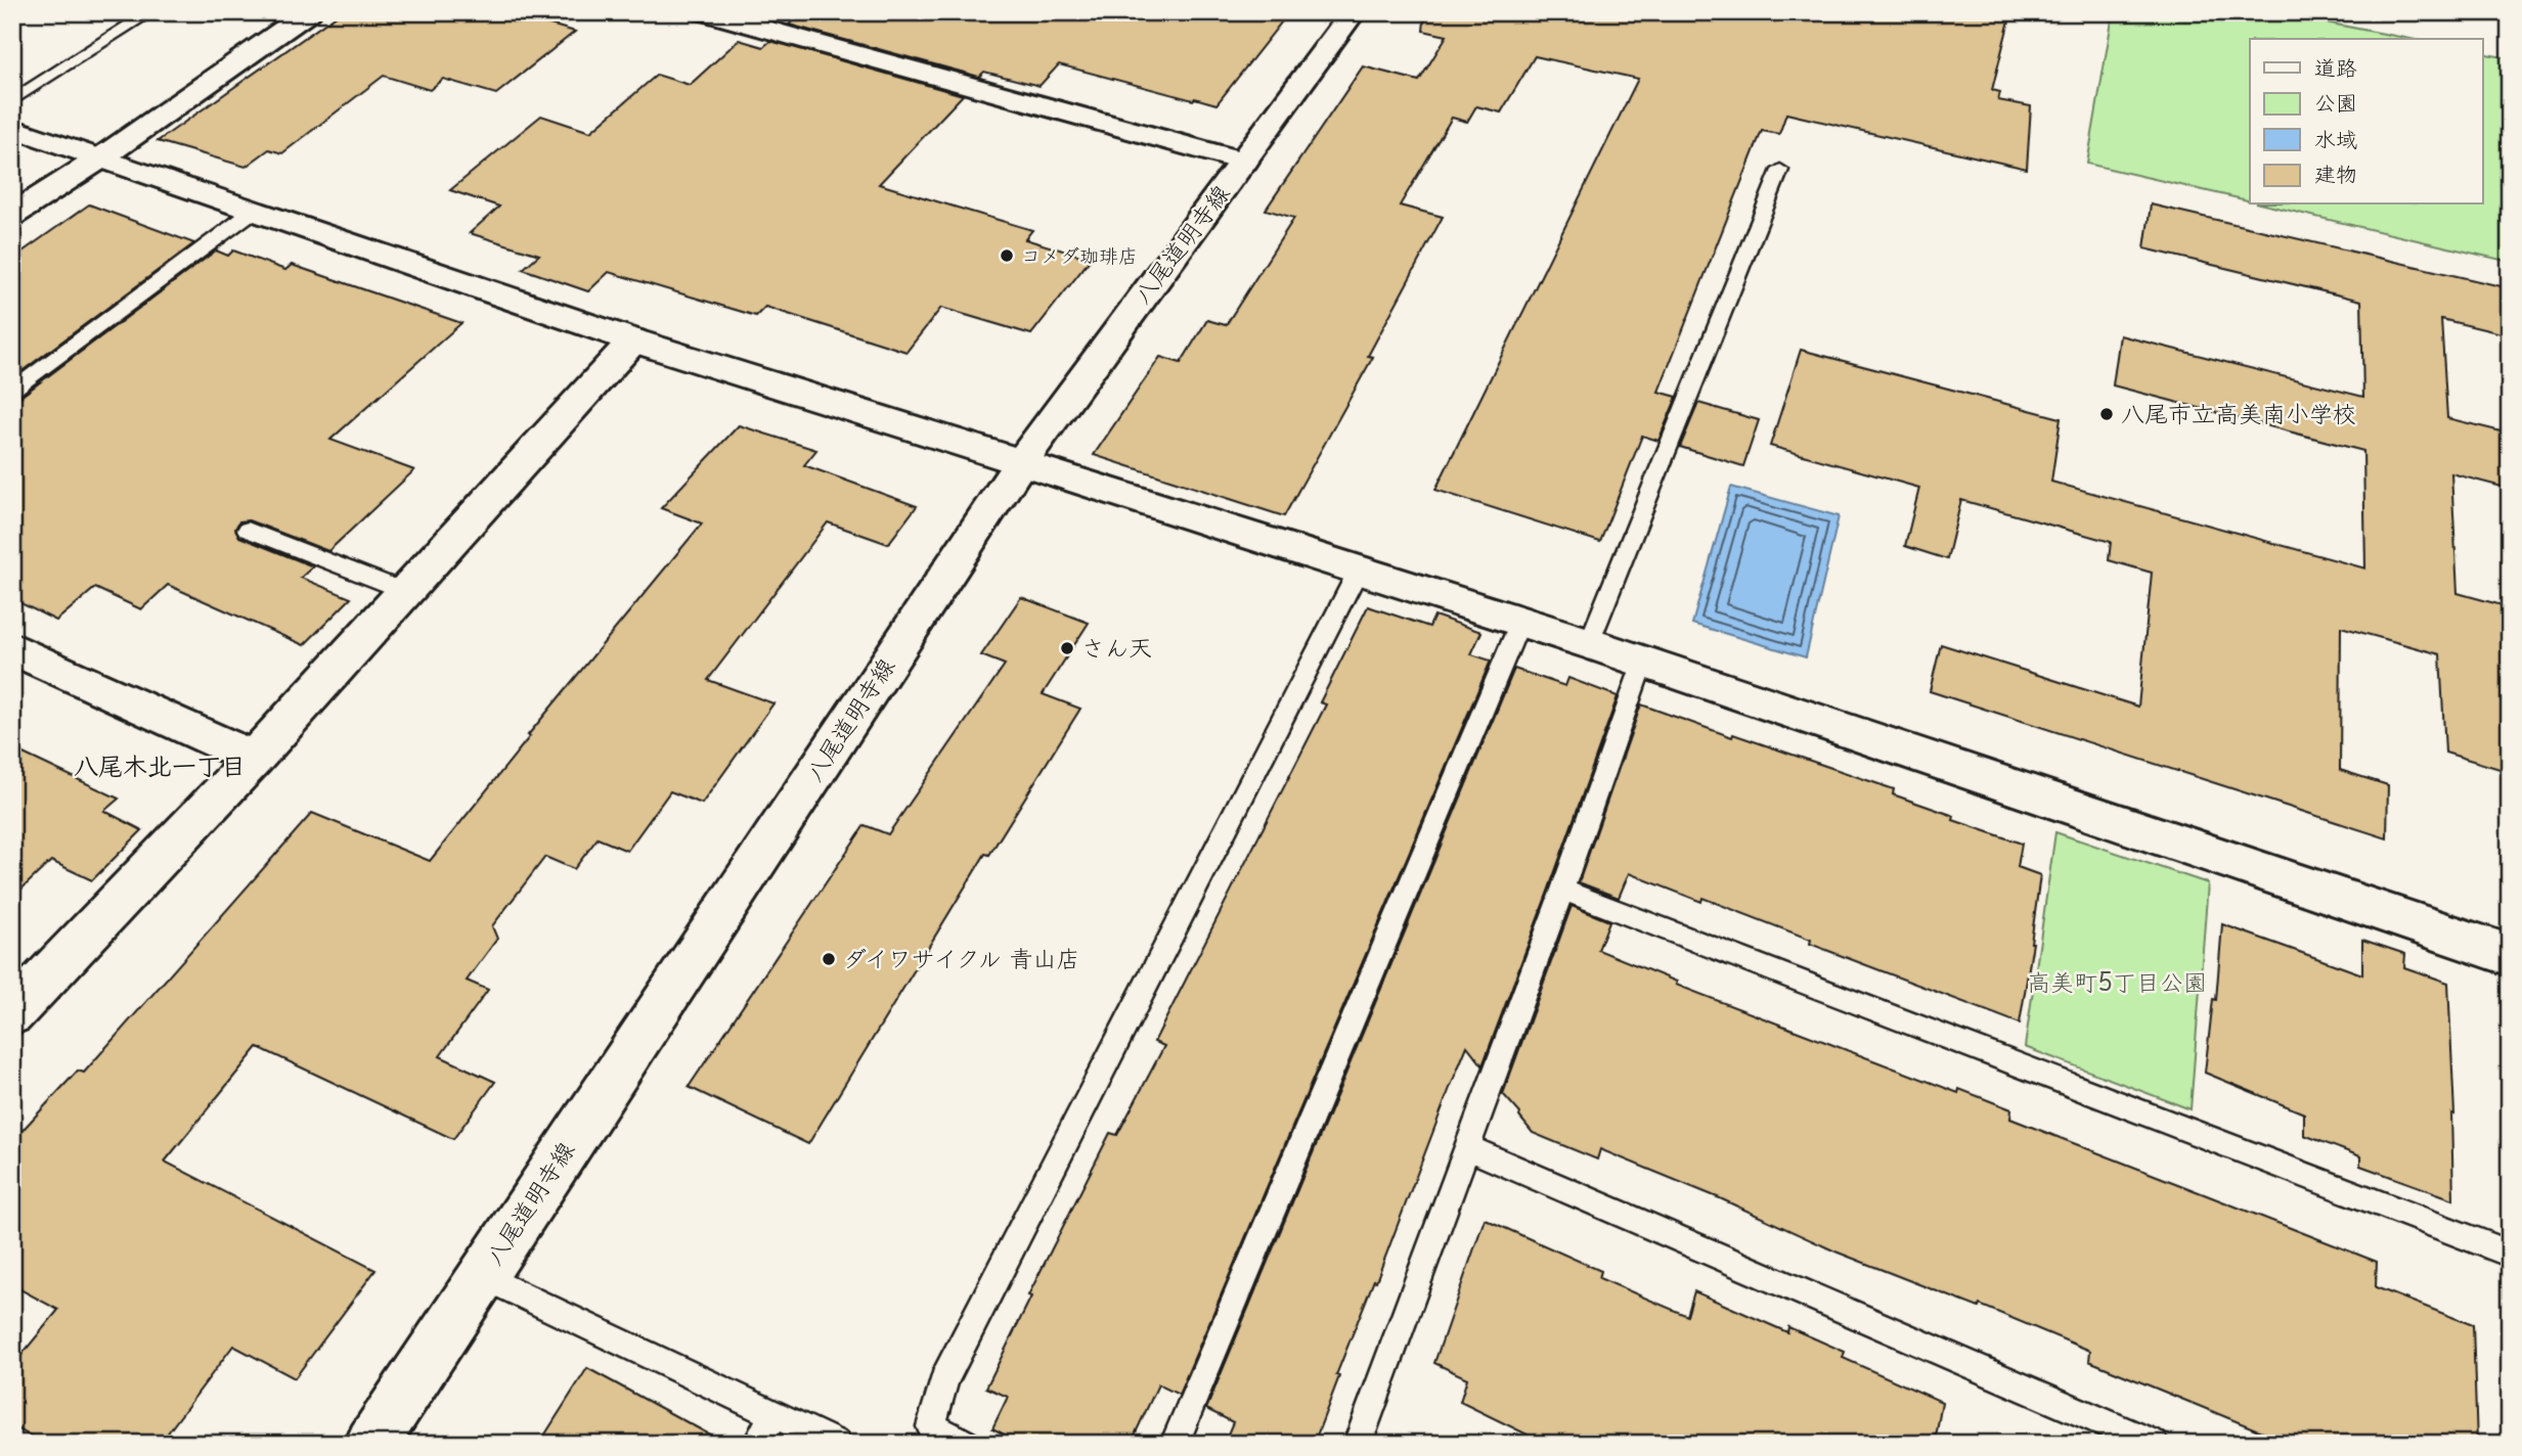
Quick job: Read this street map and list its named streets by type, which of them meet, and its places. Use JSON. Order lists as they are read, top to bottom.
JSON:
{
  "streets": {
    "street": ["八尾道明寺線"]
  },
  "districts": ["八尾木北一丁目"],
  "parks": ["高美町5丁目公園"],
  "places": [
    "コメダ珈琲店",
    "八尾市立高美南小学校",
    "さん天",
    "ダイワサイクル 青山店"
  ],
  "legend": [
    "道路",
    "公園",
    "水域",
    "建物"
  ]
}
